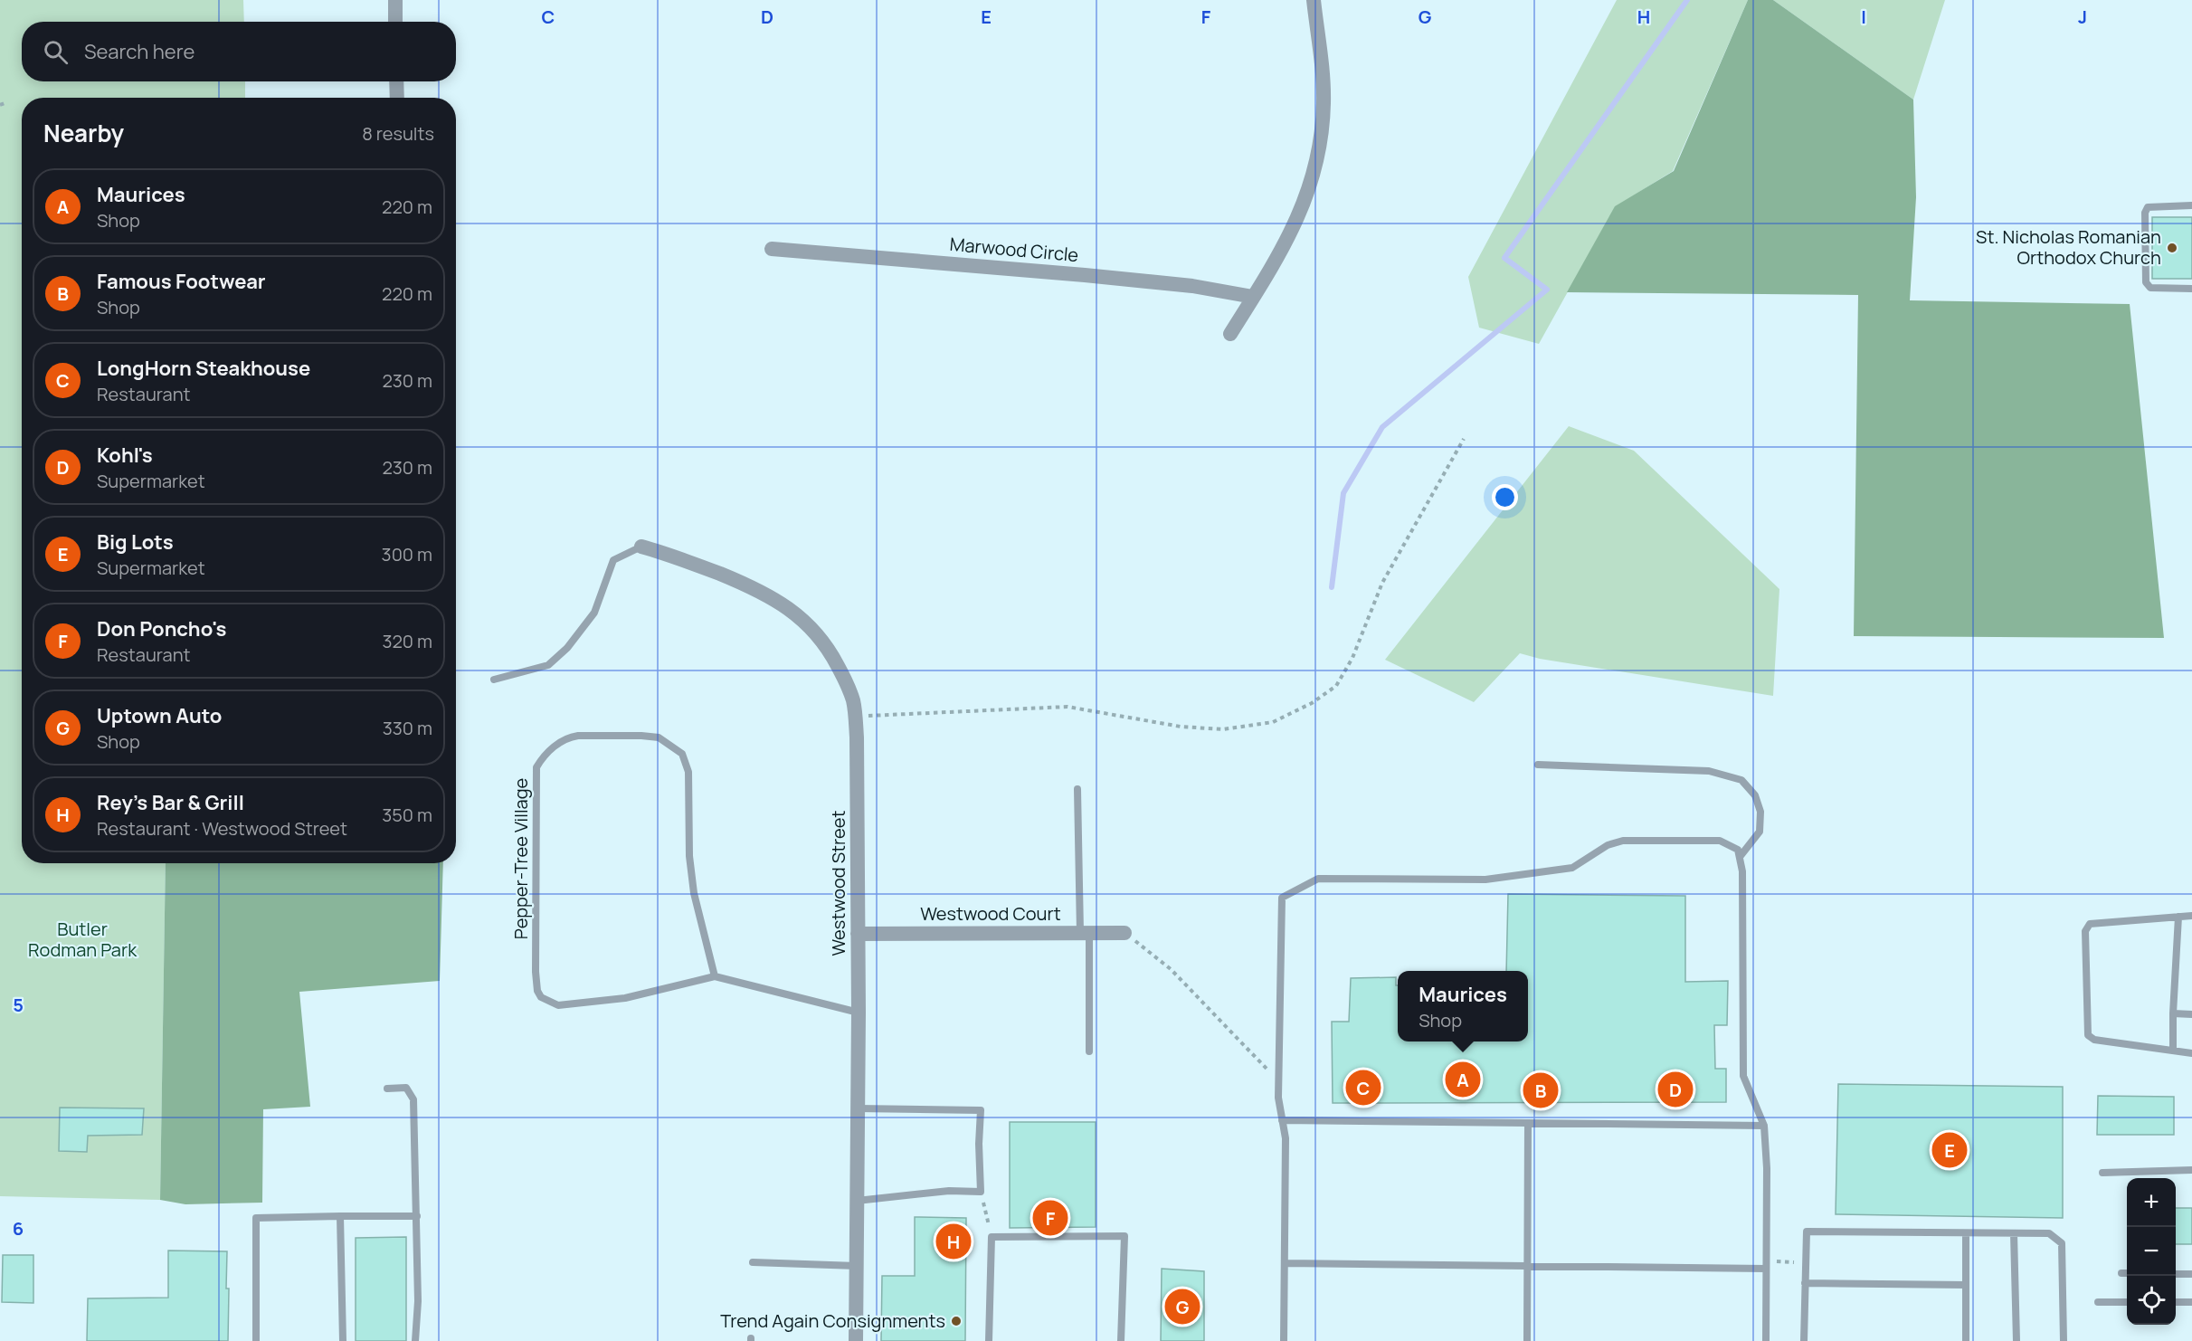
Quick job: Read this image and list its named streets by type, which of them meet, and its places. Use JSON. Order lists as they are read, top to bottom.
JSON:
{
  "streets": {
    "street": ["Marwood Circle", "Westwood Street", "Westwood Court"],
    "lane": ["Pepper-Tree Village"]
  },
  "crossings": [
    ["Pepper-Tree Village", "Westwood Street"],
    ["Westwood Street", "Westwood Court"]
  ],
  "parks": ["Butler Rodman Park"],
  "places": ["St. Nicholas Romanian Orthodox Church", "Trend Again Consignments"],
  "page": {
    "search": "Search here",
    "heading": ["Nearby", "8 results"],
    "list": [
      {
        "mark": "A",
        "name": "Maurices",
        "note": "Shop",
        "value": "220 m"
      },
      {
        "mark": "B",
        "name": "Famous Footwear",
        "note": "Shop",
        "value": "220 m"
      },
      {
        "mark": "C",
        "name": "LongHorn Steakhouse",
        "note": "Restaurant",
        "value": "230 m"
      },
      {
        "mark": "D",
        "name": "Kohl's",
        "note": "Supermarket",
        "value": "230 m"
      },
      {
        "mark": "E",
        "name": "Big Lots",
        "note": "Supermarket",
        "value": "300 m"
      },
      {
        "mark": "F",
        "name": "Don Poncho's",
        "note": "Restaurant",
        "value": "320 m"
      },
      {
        "mark": "G",
        "name": "Uptown Auto",
        "note": "Shop",
        "value": "330 m"
      },
      {
        "mark": "H",
        "name": "Rey's Bar & Grill",
        "note": "Restaurant · Westwood Street",
        "value": "350 m"
      }
    ],
    "popup": ["Maurices", "Shop"],
    "pins": [
      "A",
      "C",
      "D",
      "B",
      "E",
      "F",
      "H",
      "G"
    ],
    "map_buttons": ["+", "−"]
  },
  "grid": {
    "columns": [
      "C",
      "D",
      "E",
      "F",
      "G",
      "H",
      "I",
      "J"
    ],
    "rows": ["5", "6"]
  }
}
